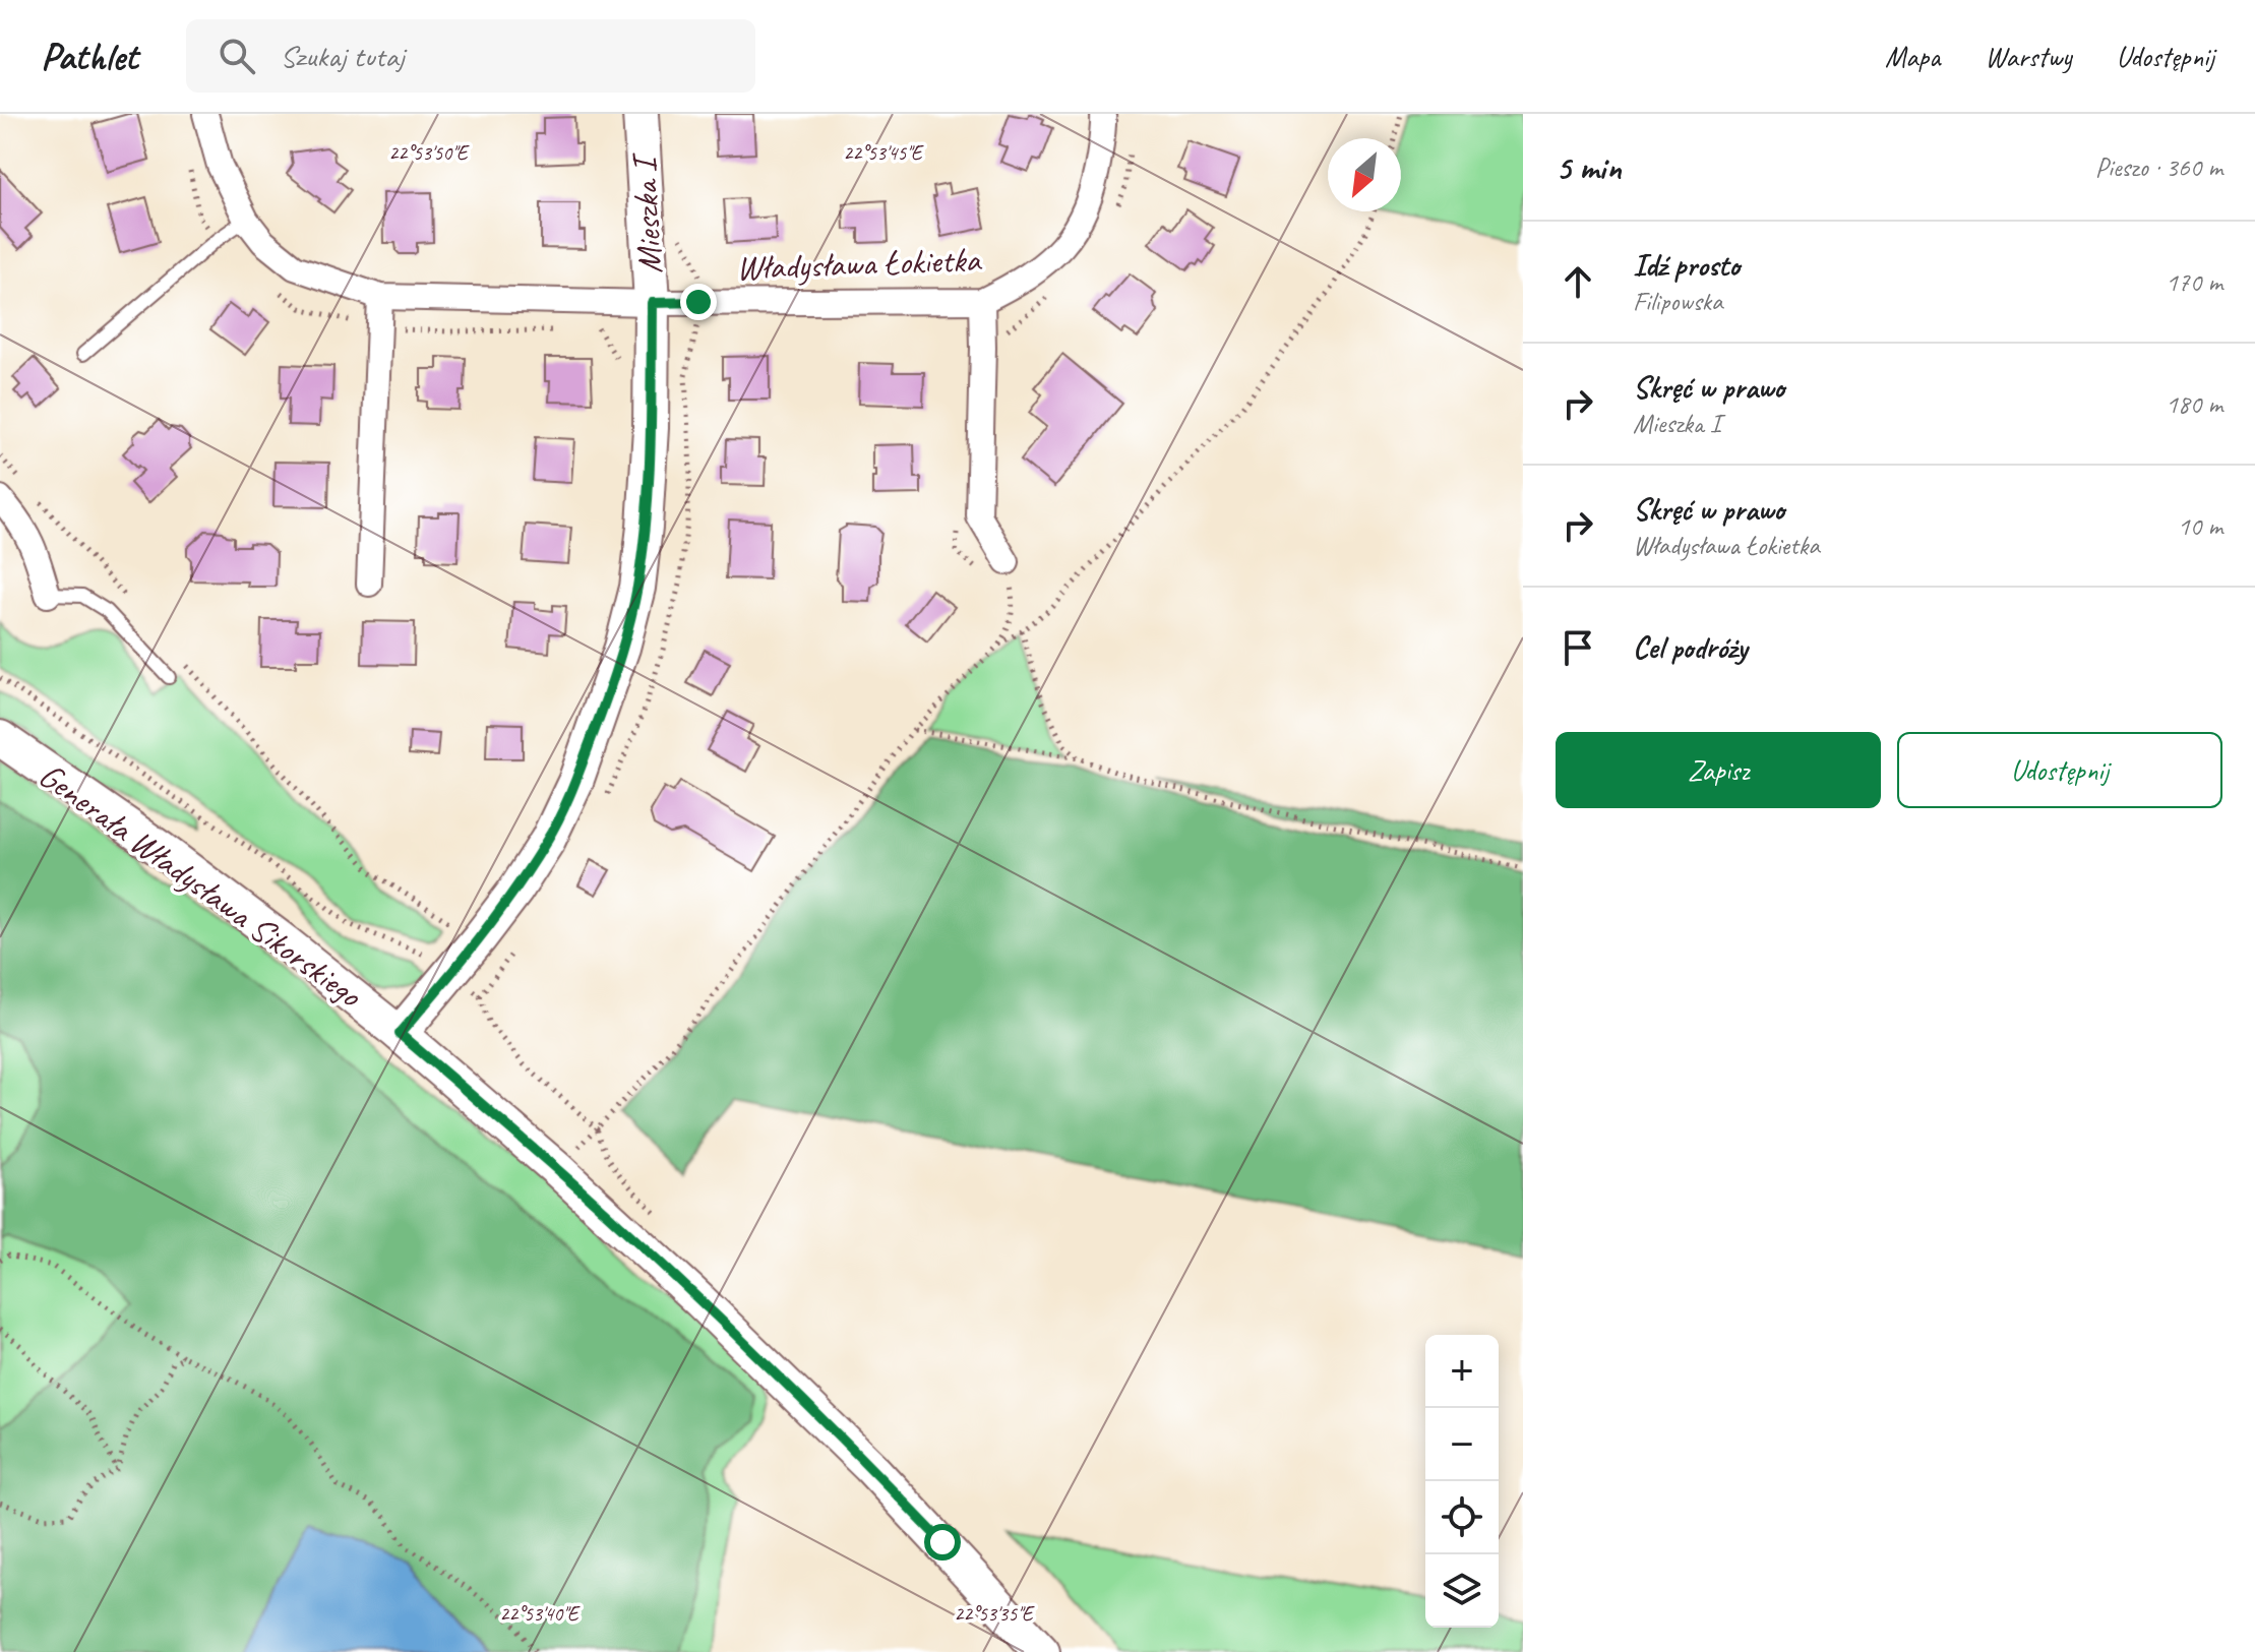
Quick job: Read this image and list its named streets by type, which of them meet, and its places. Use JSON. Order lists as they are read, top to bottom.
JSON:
{
  "streets": {
    "main road": ["Mieszka I", "Generała Władysława Sikorskiego"],
    "street": ["Władysława Łokietka"]
  },
  "crossings": [
    ["Mieszka I", "Władysława Łokietka"],
    ["Mieszka I", "Generała Władysława Sikorskiego"]
  ],
  "north": "bottom left",
  "page": {
    "header": "Pathlet",
    "search": "Szukaj tutaj",
    "nav": ["Mapa", "Warstwy", "Udostępnij"],
    "heading": ["5 min", "Pieszo · 360 m"],
    "list": [
      ["Idź prosto", "Filipowska", "170 m"],
      ["Skręć w prawo", "Mieszka I", "180 m"],
      ["Skręć w prawo", "Władysława Łokietka", "10 m"],
      "Cel podróży"
    ],
    "buttons": ["Zapisz", "Udostępnij"],
    "map_buttons": ["+", "−"]
  },
  "coordinates": [
    "22°53'50\"E",
    "22°53'45\"E",
    "22°53'40\"E",
    "22°53'35\"E"
  ]
}
